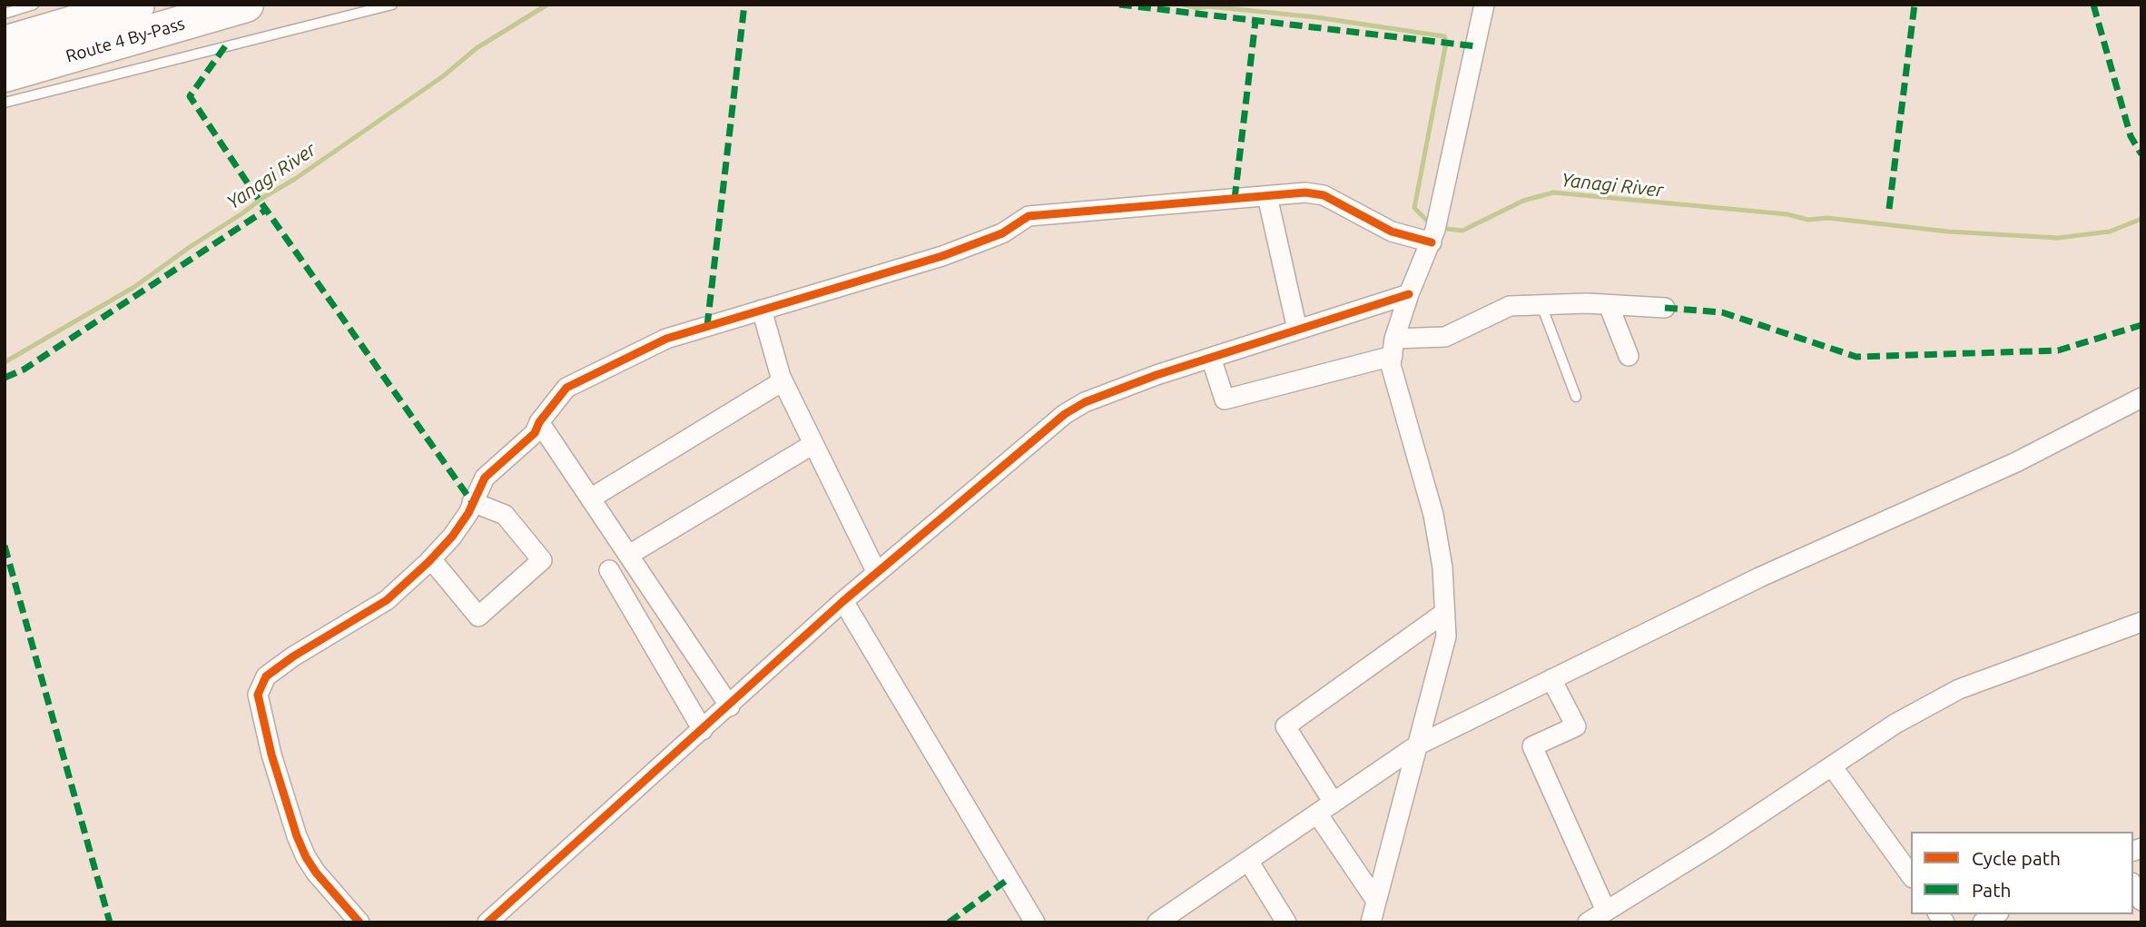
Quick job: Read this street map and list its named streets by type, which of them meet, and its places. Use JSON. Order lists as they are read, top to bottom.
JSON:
{
  "streets": {
    "highway": ["Route 4 By-Pass"]
  },
  "water": ["Yanagi River"],
  "legend": ["Cycle path", "Path"]
}
